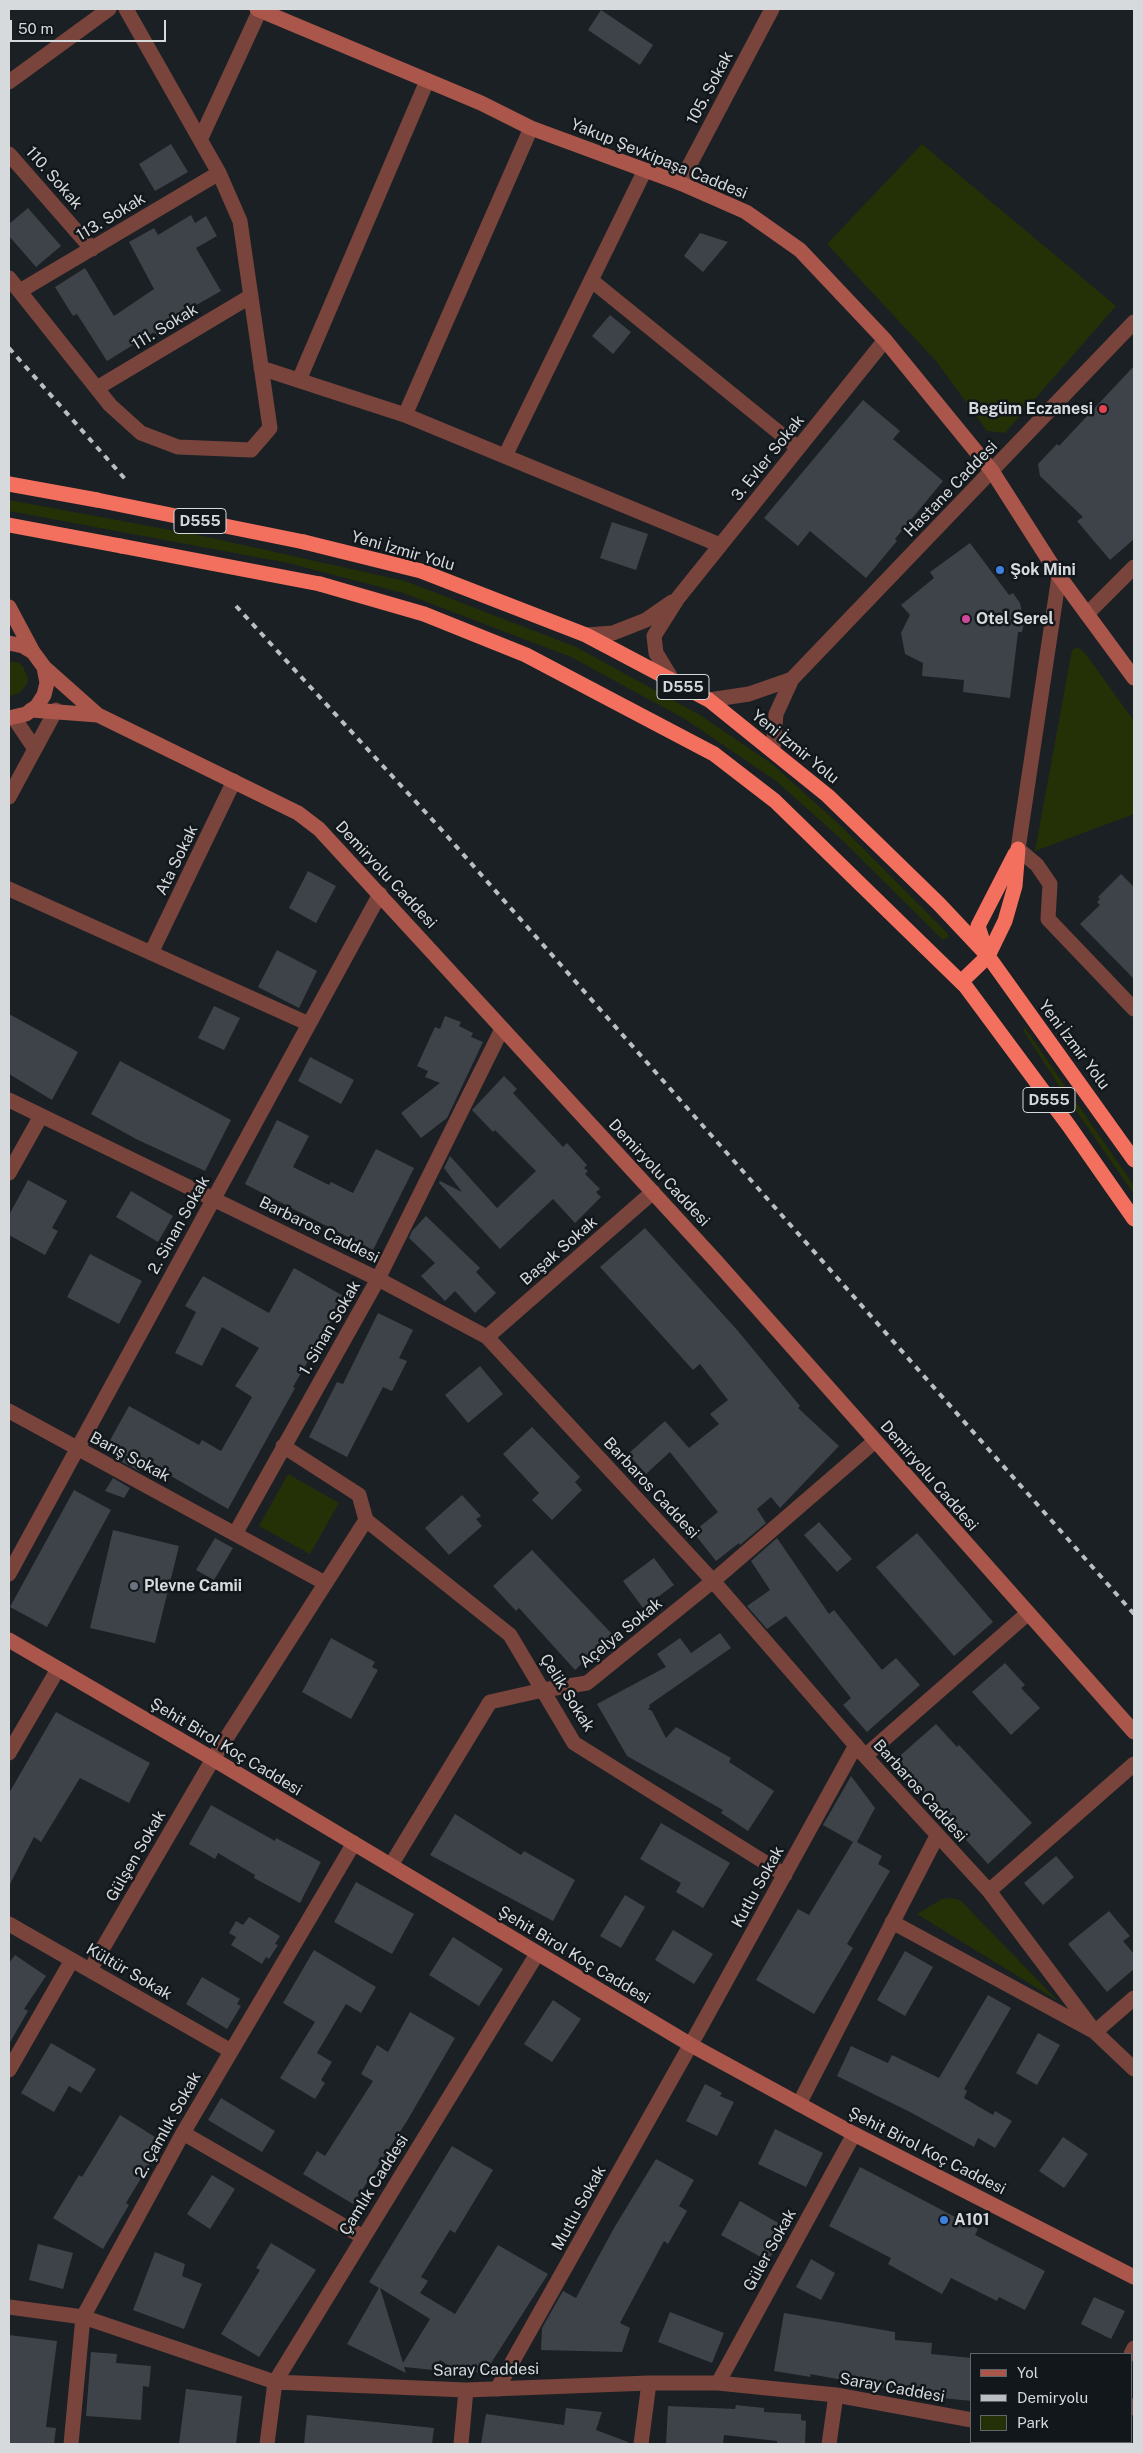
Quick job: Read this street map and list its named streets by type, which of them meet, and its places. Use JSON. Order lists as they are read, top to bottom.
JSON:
{
  "streets": {
    "highway": ["D555", "Yeni İzmir Yolu"],
    "main road": ["Yakup Şevkipaşa Caddesi", "Demiryolu Caddesi", "Şehit Birol Koç Caddesi"],
    "street": [
      "105. Sokak",
      "110. Sokak",
      "113. Sokak",
      "111. Sokak",
      "3. Evler Sokak",
      "Hastane Caddesi",
      "Ata Sokak",
      "2. Sinan Sokak",
      "Barbaros Caddesi",
      "Başak Sokak",
      "1. Sinan Sokak",
      "Barış Sokak",
      "Açelya Sokak",
      "Çelik Sokak",
      "Gülşen Sokak",
      "Kutlu Sokak",
      "Kültür Sokak",
      "2. Çamlık Sokak",
      "Çamlık Caddesi",
      "Mutlu Sokak",
      "Güler Sokak",
      "Saray Caddesi"
    ]
  },
  "crossings": [
    ["105. Sokak", "Yakup Şevkipaşa Caddesi"],
    ["Yakup Şevkipaşa Caddesi", "3. Evler Sokak"],
    ["Yakup Şevkipaşa Caddesi", "Hastane Caddesi"],
    ["110. Sokak", "113. Sokak"],
    ["Ata Sokak", "Demiryolu Caddesi"],
    ["Demiryolu Caddesi", "2. Sinan Sokak"],
    ["Demiryolu Caddesi", "Başak Sokak"],
    ["Demiryolu Caddesi", "1. Sinan Sokak"],
    ["Demiryolu Caddesi", "Açelya Sokak"],
    ["Demiryolu Caddesi", "Kutlu Sokak"],
    ["2. Sinan Sokak", "Barbaros Caddesi"],
    ["2. Sinan Sokak", "Barış Sokak"],
    ["Barbaros Caddesi", "Başak Sokak"],
    ["Barbaros Caddesi", "1. Sinan Sokak"],
    ["Barbaros Caddesi", "Açelya Sokak"],
    ["Barbaros Caddesi", "Kutlu Sokak"],
    ["1. Sinan Sokak", "Barış Sokak"],
    ["Barış Sokak", "Gülşen Sokak"],
    ["Açelya Sokak", "Çelik Sokak"],
    ["Açelya Sokak", "Şehit Birol Koç Caddesi"],
    ["Çelik Sokak", "Gülşen Sokak"],
    ["Çelik Sokak", "Kutlu Sokak"],
    ["Şehit Birol Koç Caddesi", "Gülşen Sokak"],
    ["Şehit Birol Koç Caddesi", "Kutlu Sokak"],
    ["Şehit Birol Koç Caddesi", "2. Çamlık Sokak"],
    ["Şehit Birol Koç Caddesi", "Çamlık Caddesi"],
    ["Şehit Birol Koç Caddesi", "Mutlu Sokak"],
    ["Şehit Birol Koç Caddesi", "Güler Sokak"],
    ["Gülşen Sokak", "Kültür Sokak"],
    ["Kutlu Sokak", "Mutlu Sokak"],
    ["Kültür Sokak", "2. Çamlık Sokak"],
    ["2. Çamlık Sokak", "Saray Caddesi"],
    ["Çamlık Caddesi", "Saray Caddesi"],
    ["Mutlu Sokak", "Saray Caddesi"],
    ["Güler Sokak", "Saray Caddesi"]
  ],
  "places": [
    "Begüm Eczanesi",
    "Şok Mini",
    "Otel Serel",
    "Plevne Camii",
    "A101"
  ],
  "legend": ["Yol", "Demiryolu", "Park"],
  "scale_bar": "50 m"
}
